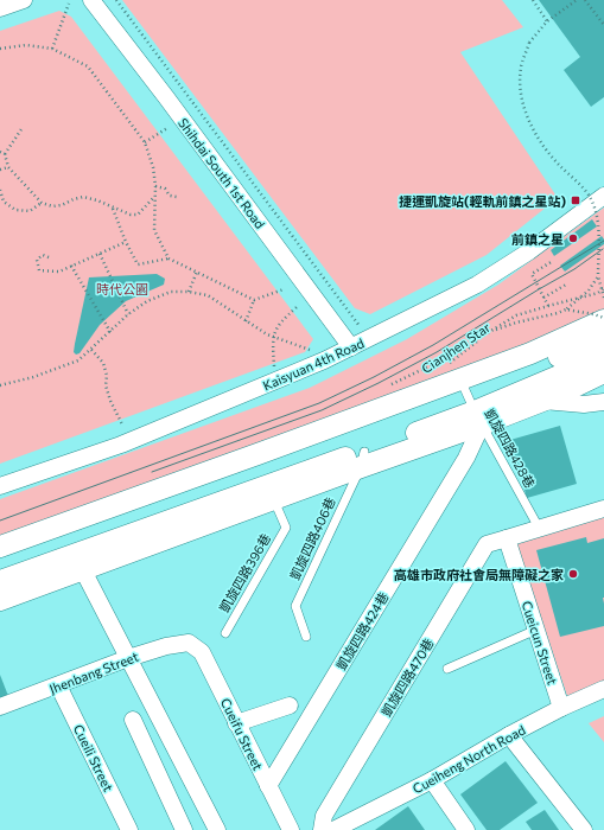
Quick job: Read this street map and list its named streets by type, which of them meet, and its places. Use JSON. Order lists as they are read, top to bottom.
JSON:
{
  "streets": {
    "street": [
      "Shihdai South 1st Road",
      "Kaisyuan 4th Road",
      "凱旋四路424巷",
      "Cueicun Street",
      "Jhenbang Street",
      "凱旋四路470巷",
      "Cueifu Street",
      "Cueili Street",
      "Cueiheng North Road"
    ],
    "lane": ["凱旋四路428巷", "凱旋四路406巷", "凱旋四路396巷"],
    "path": ["Cianjhen Star"]
  },
  "crossings": [
    ["Shihdai South 1st Road", "Kaisyuan 4th Road"],
    ["Cianjhen Star", "凱旋四路428巷"],
    ["Cianjhen Star", "凱旋四路424巷"],
    ["凱旋四路428巷", "凱旋四路424巷"],
    ["凱旋四路424巷", "Cueifu Street"],
    ["Cueicun Street", "凱旋四路470巷"],
    ["Cueicun Street", "Cueiheng North Road"],
    ["Jhenbang Street", "Cueifu Street"],
    ["Jhenbang Street", "Cueili Street"],
    ["凱旋四路470巷", "Cueiheng North Road"]
  ],
  "parks": ["時代公園"],
  "places": {
    "transit": ["捷運凱旋站(輕軌前鎮之星站)"],
    "other": ["前鎮之星", "高雄市政府社會局無障礙之家"]
  }
}
